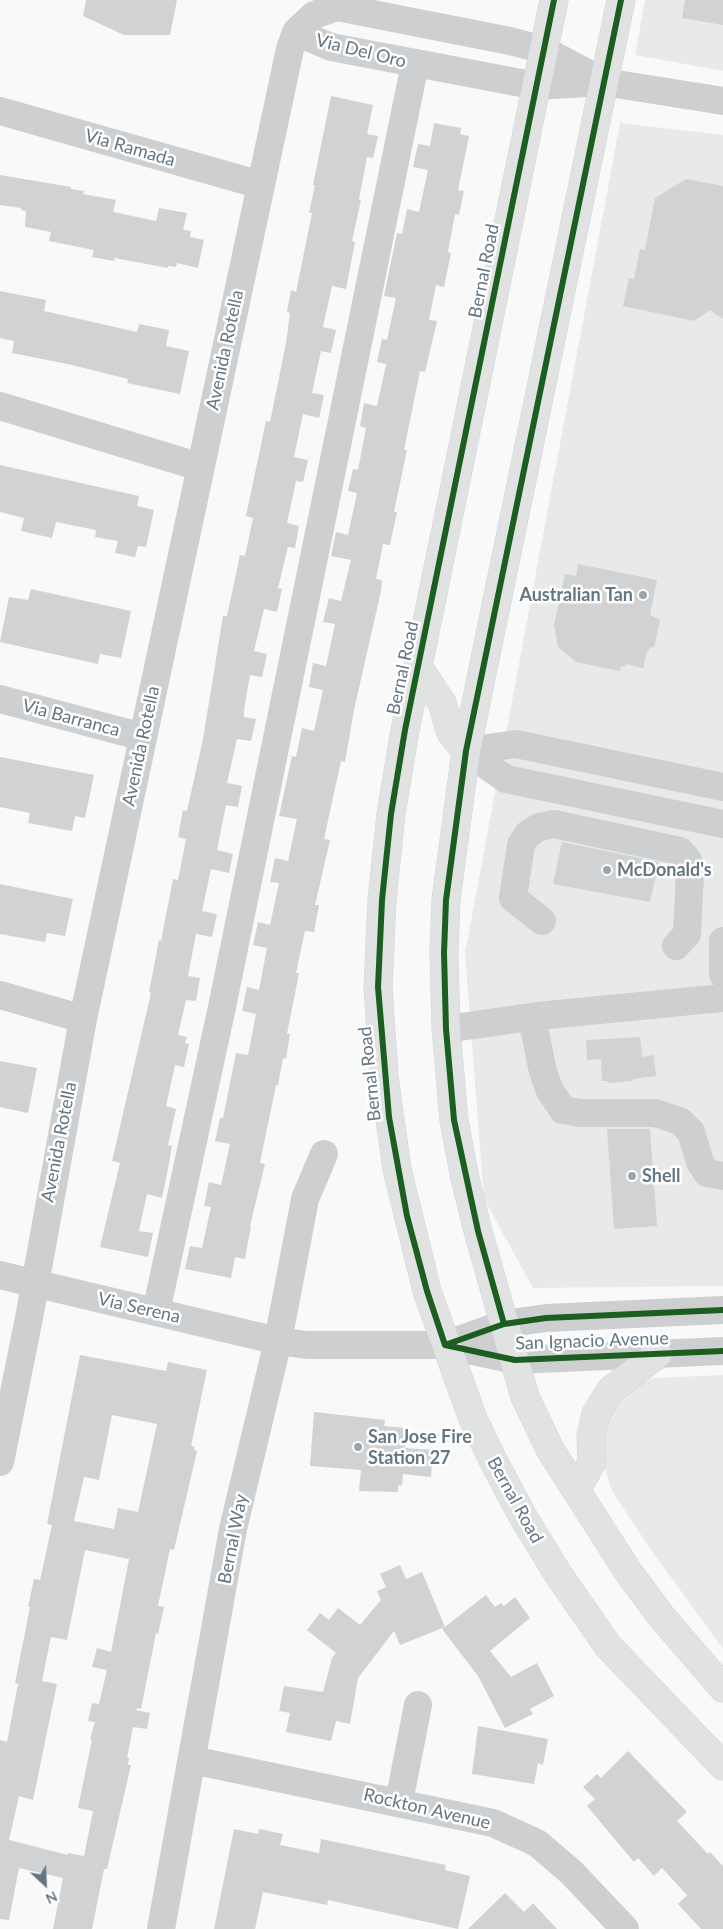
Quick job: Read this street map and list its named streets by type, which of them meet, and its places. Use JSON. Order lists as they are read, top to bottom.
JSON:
{
  "streets": {
    "main road": ["Bernal Road"],
    "street": [
      "Via Del Oro",
      "Via Ramada",
      "Avenida Rotella",
      "Via Barranca",
      "Via Serena",
      "San Ignacio Avenue",
      "Bernal Way",
      "Rockton Avenue"
    ]
  },
  "crossings": [
    ["Via Del Oro", "Bernal Road"],
    ["Via Del Oro", "Avenida Rotella"],
    ["Via Ramada", "Avenida Rotella"],
    ["Bernal Road", "San Ignacio Avenue"],
    ["Avenida Rotella", "Via Barranca"],
    ["Avenida Rotella", "Via Serena"],
    ["Via Serena", "San Ignacio Avenue"],
    ["Via Serena", "Bernal Way"],
    ["San Ignacio Avenue", "Bernal Way"],
    ["Bernal Way", "Rockton Avenue"]
  ],
  "places": [
    "Australian Tan",
    "McDonald's",
    "Shell",
    "San Jose Fire Station 27"
  ],
  "north": "bottom right"
}
